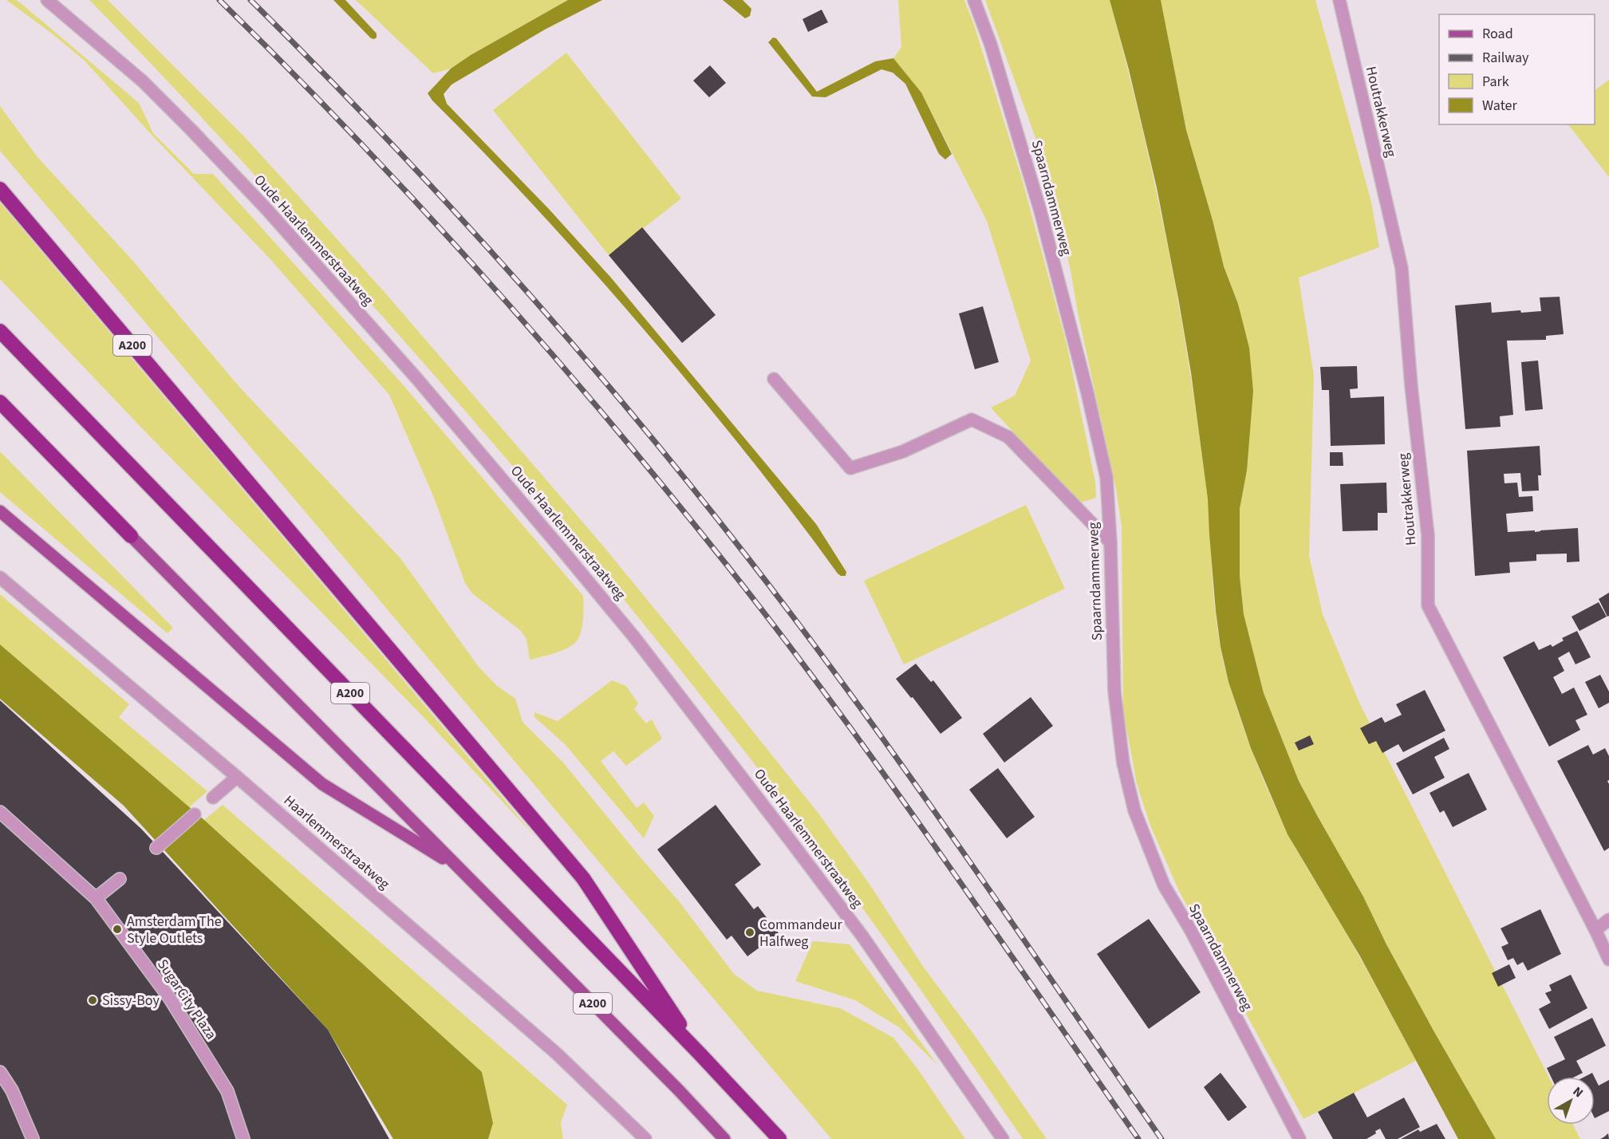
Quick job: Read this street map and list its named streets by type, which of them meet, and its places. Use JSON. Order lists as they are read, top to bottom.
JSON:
{
  "streets": {
    "highway": ["A200"],
    "street": [
      "Houtrakkerweg",
      "Spaarndammerweg",
      "Oude Haarlemmerstraatweg",
      "Haarlemmerstraatweg",
      "SugarCity Plaza"
    ]
  },
  "places": ["Amsterdam The Style Outlets", "Commandeur Halfweg", "Sissy-Boy"],
  "legend": [
    "Road",
    "Railway",
    "Park",
    "Water"
  ],
  "north": "top right"
}
